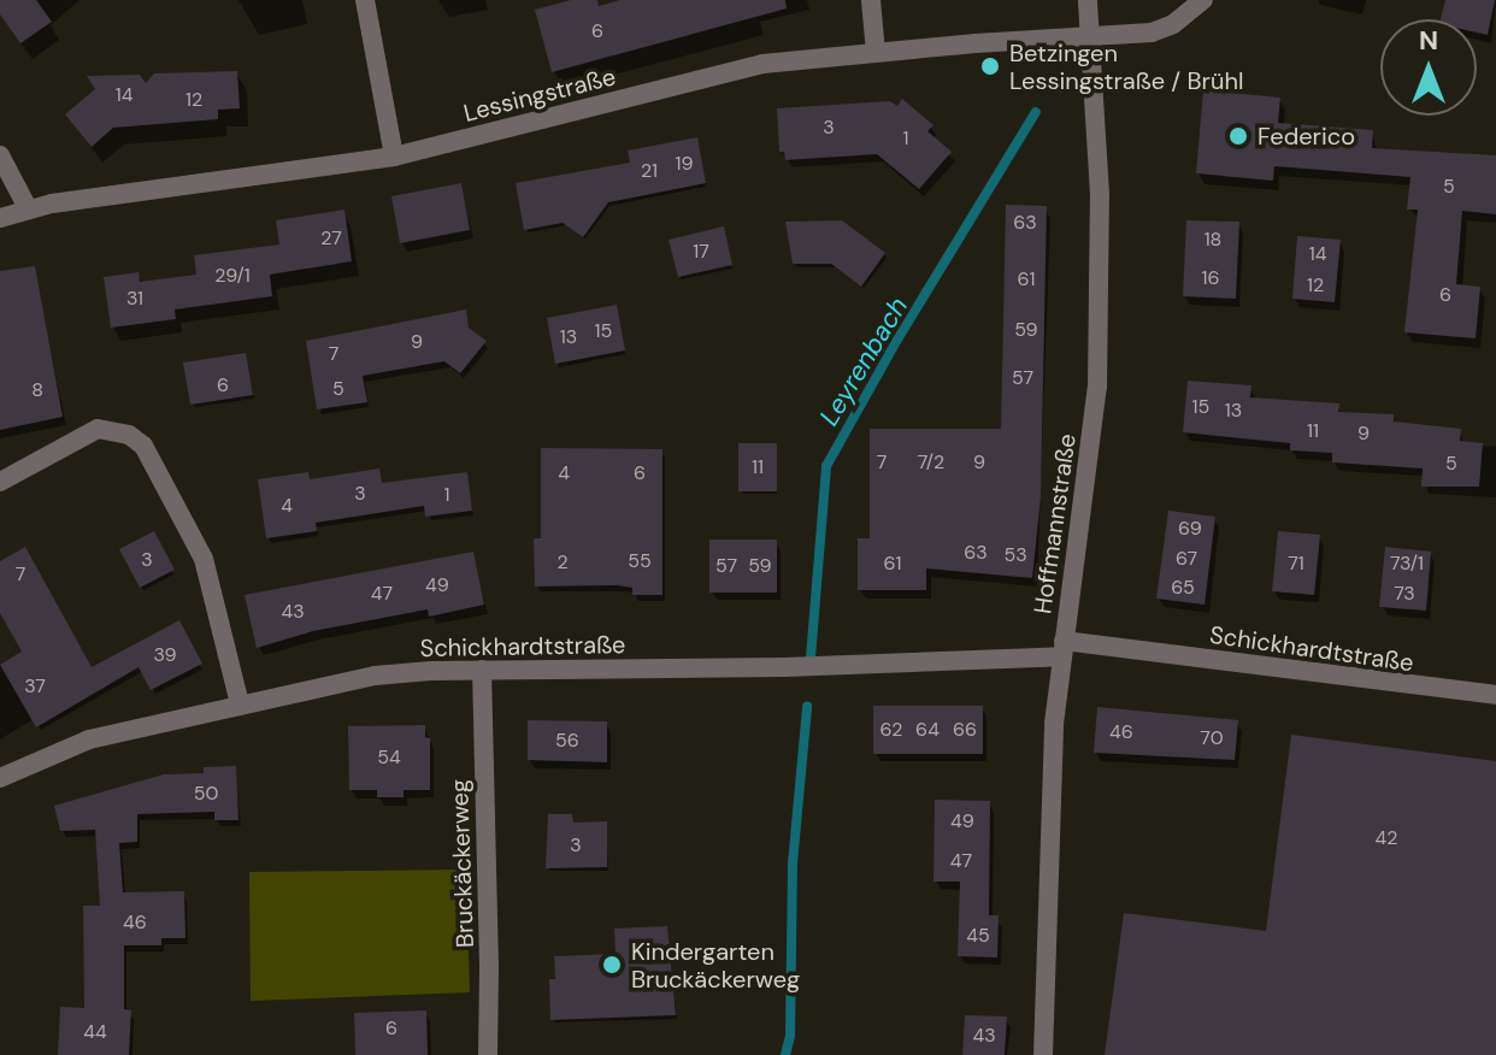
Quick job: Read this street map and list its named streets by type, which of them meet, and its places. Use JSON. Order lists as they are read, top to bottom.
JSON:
{
  "streets": {
    "street": [
      "Lessingstraße",
      "Hoffmannstraße",
      "Schickhardtstraße",
      "Bruckäckerweg"
    ]
  },
  "crossings": [
    ["Lessingstraße", "Hoffmannstraße"],
    ["Hoffmannstraße", "Schickhardtstraße"],
    ["Schickhardtstraße", "Bruckäckerweg"]
  ],
  "water": ["Leyrenbach"],
  "places": ["Betzingen Lessingstraße / Brühl", "Federico", "Kindergarten Bruckäckerweg"],
  "house_numbers": [
    "6",
    "14",
    "12",
    "3",
    "1",
    "19",
    "21",
    "5",
    "63",
    "27",
    "18",
    "17",
    "14",
    "29/1",
    "16",
    "61",
    "12",
    "6",
    "31",
    "59",
    "15",
    "13",
    "9",
    "7",
    "57",
    "6",
    "5",
    "8",
    "15",
    "13",
    "11",
    "9",
    "7",
    "7/2",
    "9",
    "5",
    "11",
    "4",
    "6",
    "3",
    "1",
    "4",
    "69",
    "63",
    "53",
    "67",
    "3",
    "55",
    "2",
    "61",
    "71",
    "73/1",
    "57",
    "59",
    "7",
    "49",
    "65",
    "47",
    "73",
    "43",
    "39",
    "37",
    "62",
    "64",
    "66",
    "46",
    "70",
    "56",
    "54",
    "50",
    "49",
    "42",
    "3",
    "47",
    "46",
    "45",
    "6",
    "44",
    "43"
  ],
  "north": "top"
}
